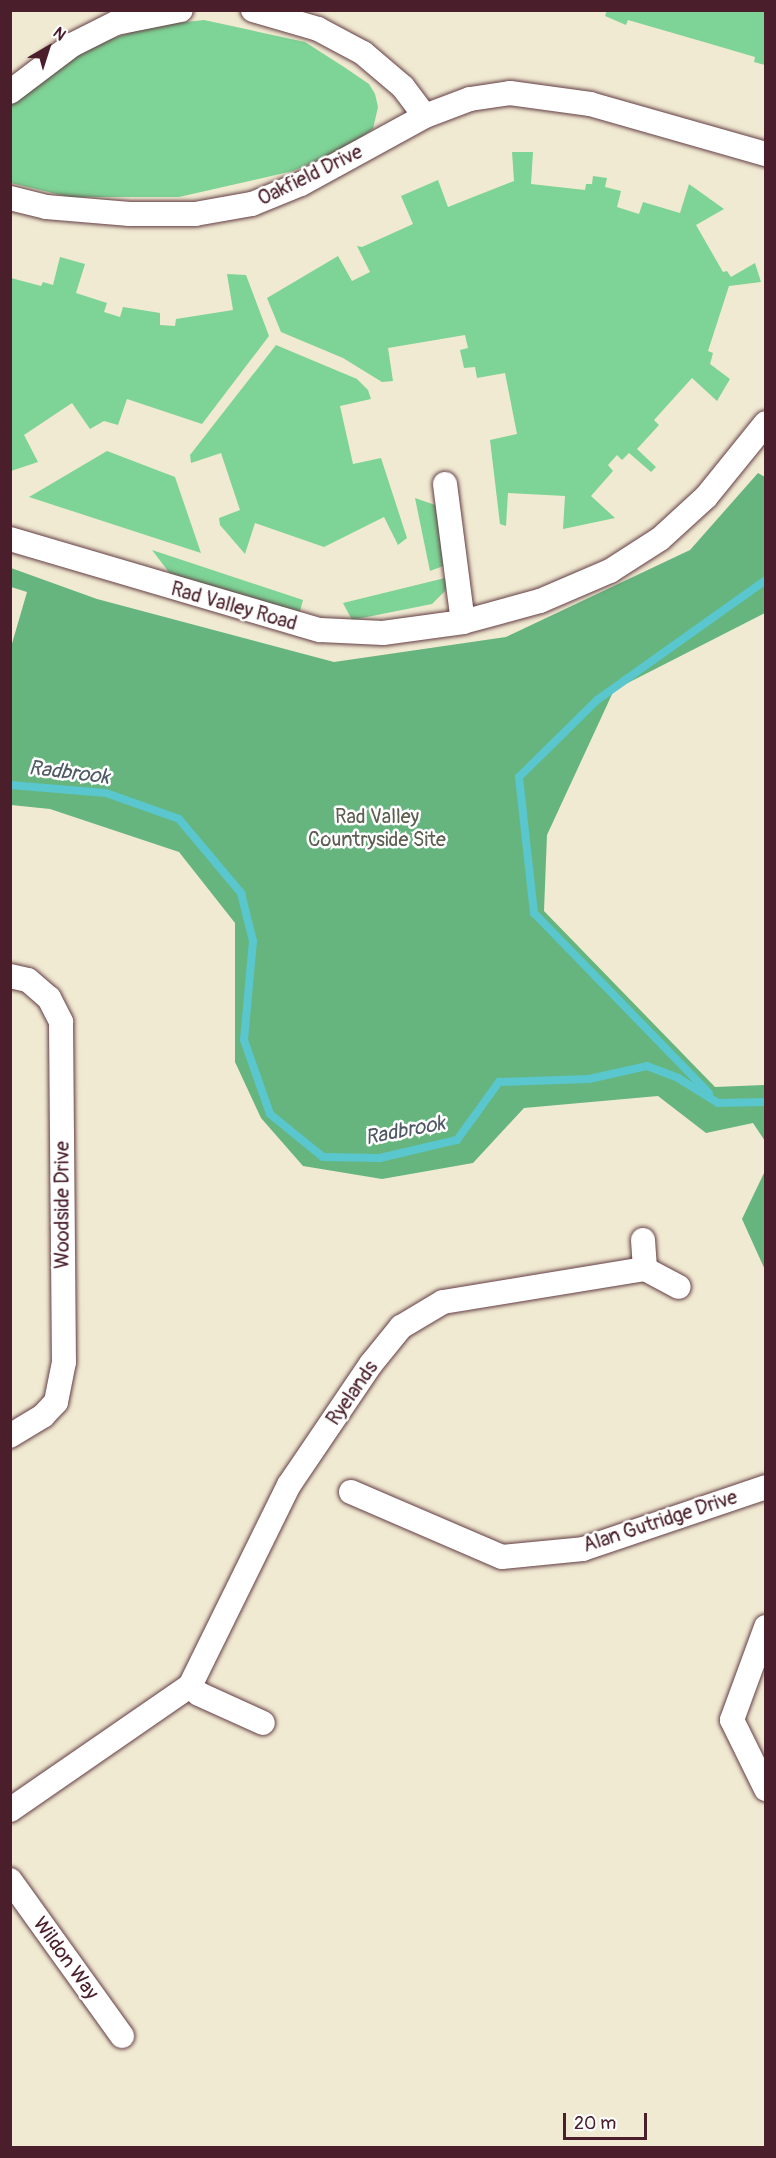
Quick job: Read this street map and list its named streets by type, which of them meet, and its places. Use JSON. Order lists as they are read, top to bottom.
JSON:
{
  "streets": {
    "street": [
      "Oakfield Drive",
      "Rad Valley Road",
      "Woodside Drive",
      "Ryelands",
      "Alan Gutridge Drive",
      "Wildon Way"
    ]
  },
  "water": ["Radbrook"],
  "parks": ["Rad Valley Countryside Site"],
  "scale_bar": "20 m",
  "north": "top right"
}
